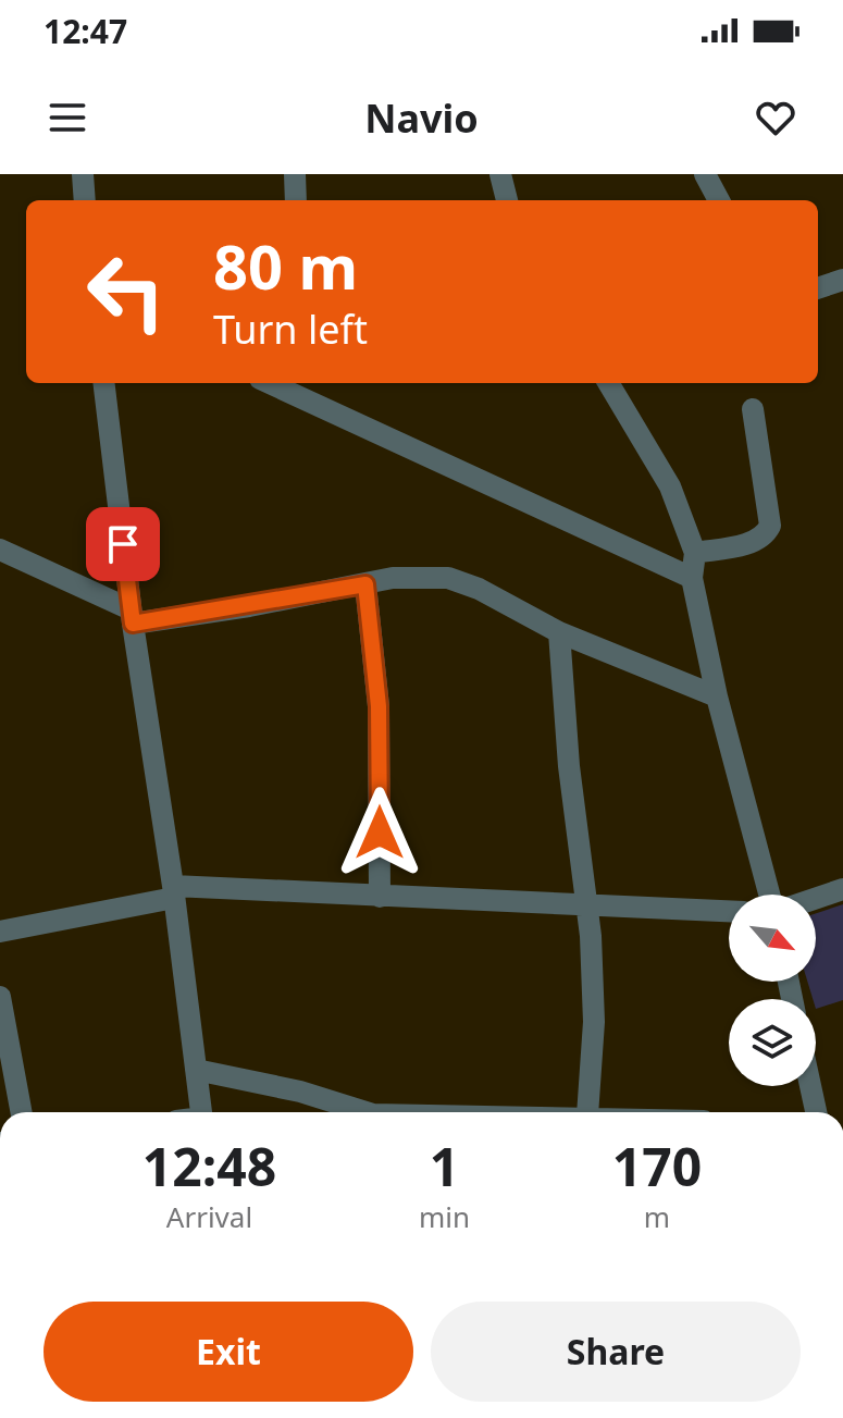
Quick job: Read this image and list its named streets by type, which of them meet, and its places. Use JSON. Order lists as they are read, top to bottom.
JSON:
{
  "north": "bottom right",
  "page": {
    "status": "12:47",
    "header": "Navio",
    "turn": ["80 m", "Turn left"],
    "eta": [
      "12:48",
      "Arrival",
      "1",
      "min",
      "170",
      "m"
    ],
    "buttons": ["Exit", "Share"]
  }
}
